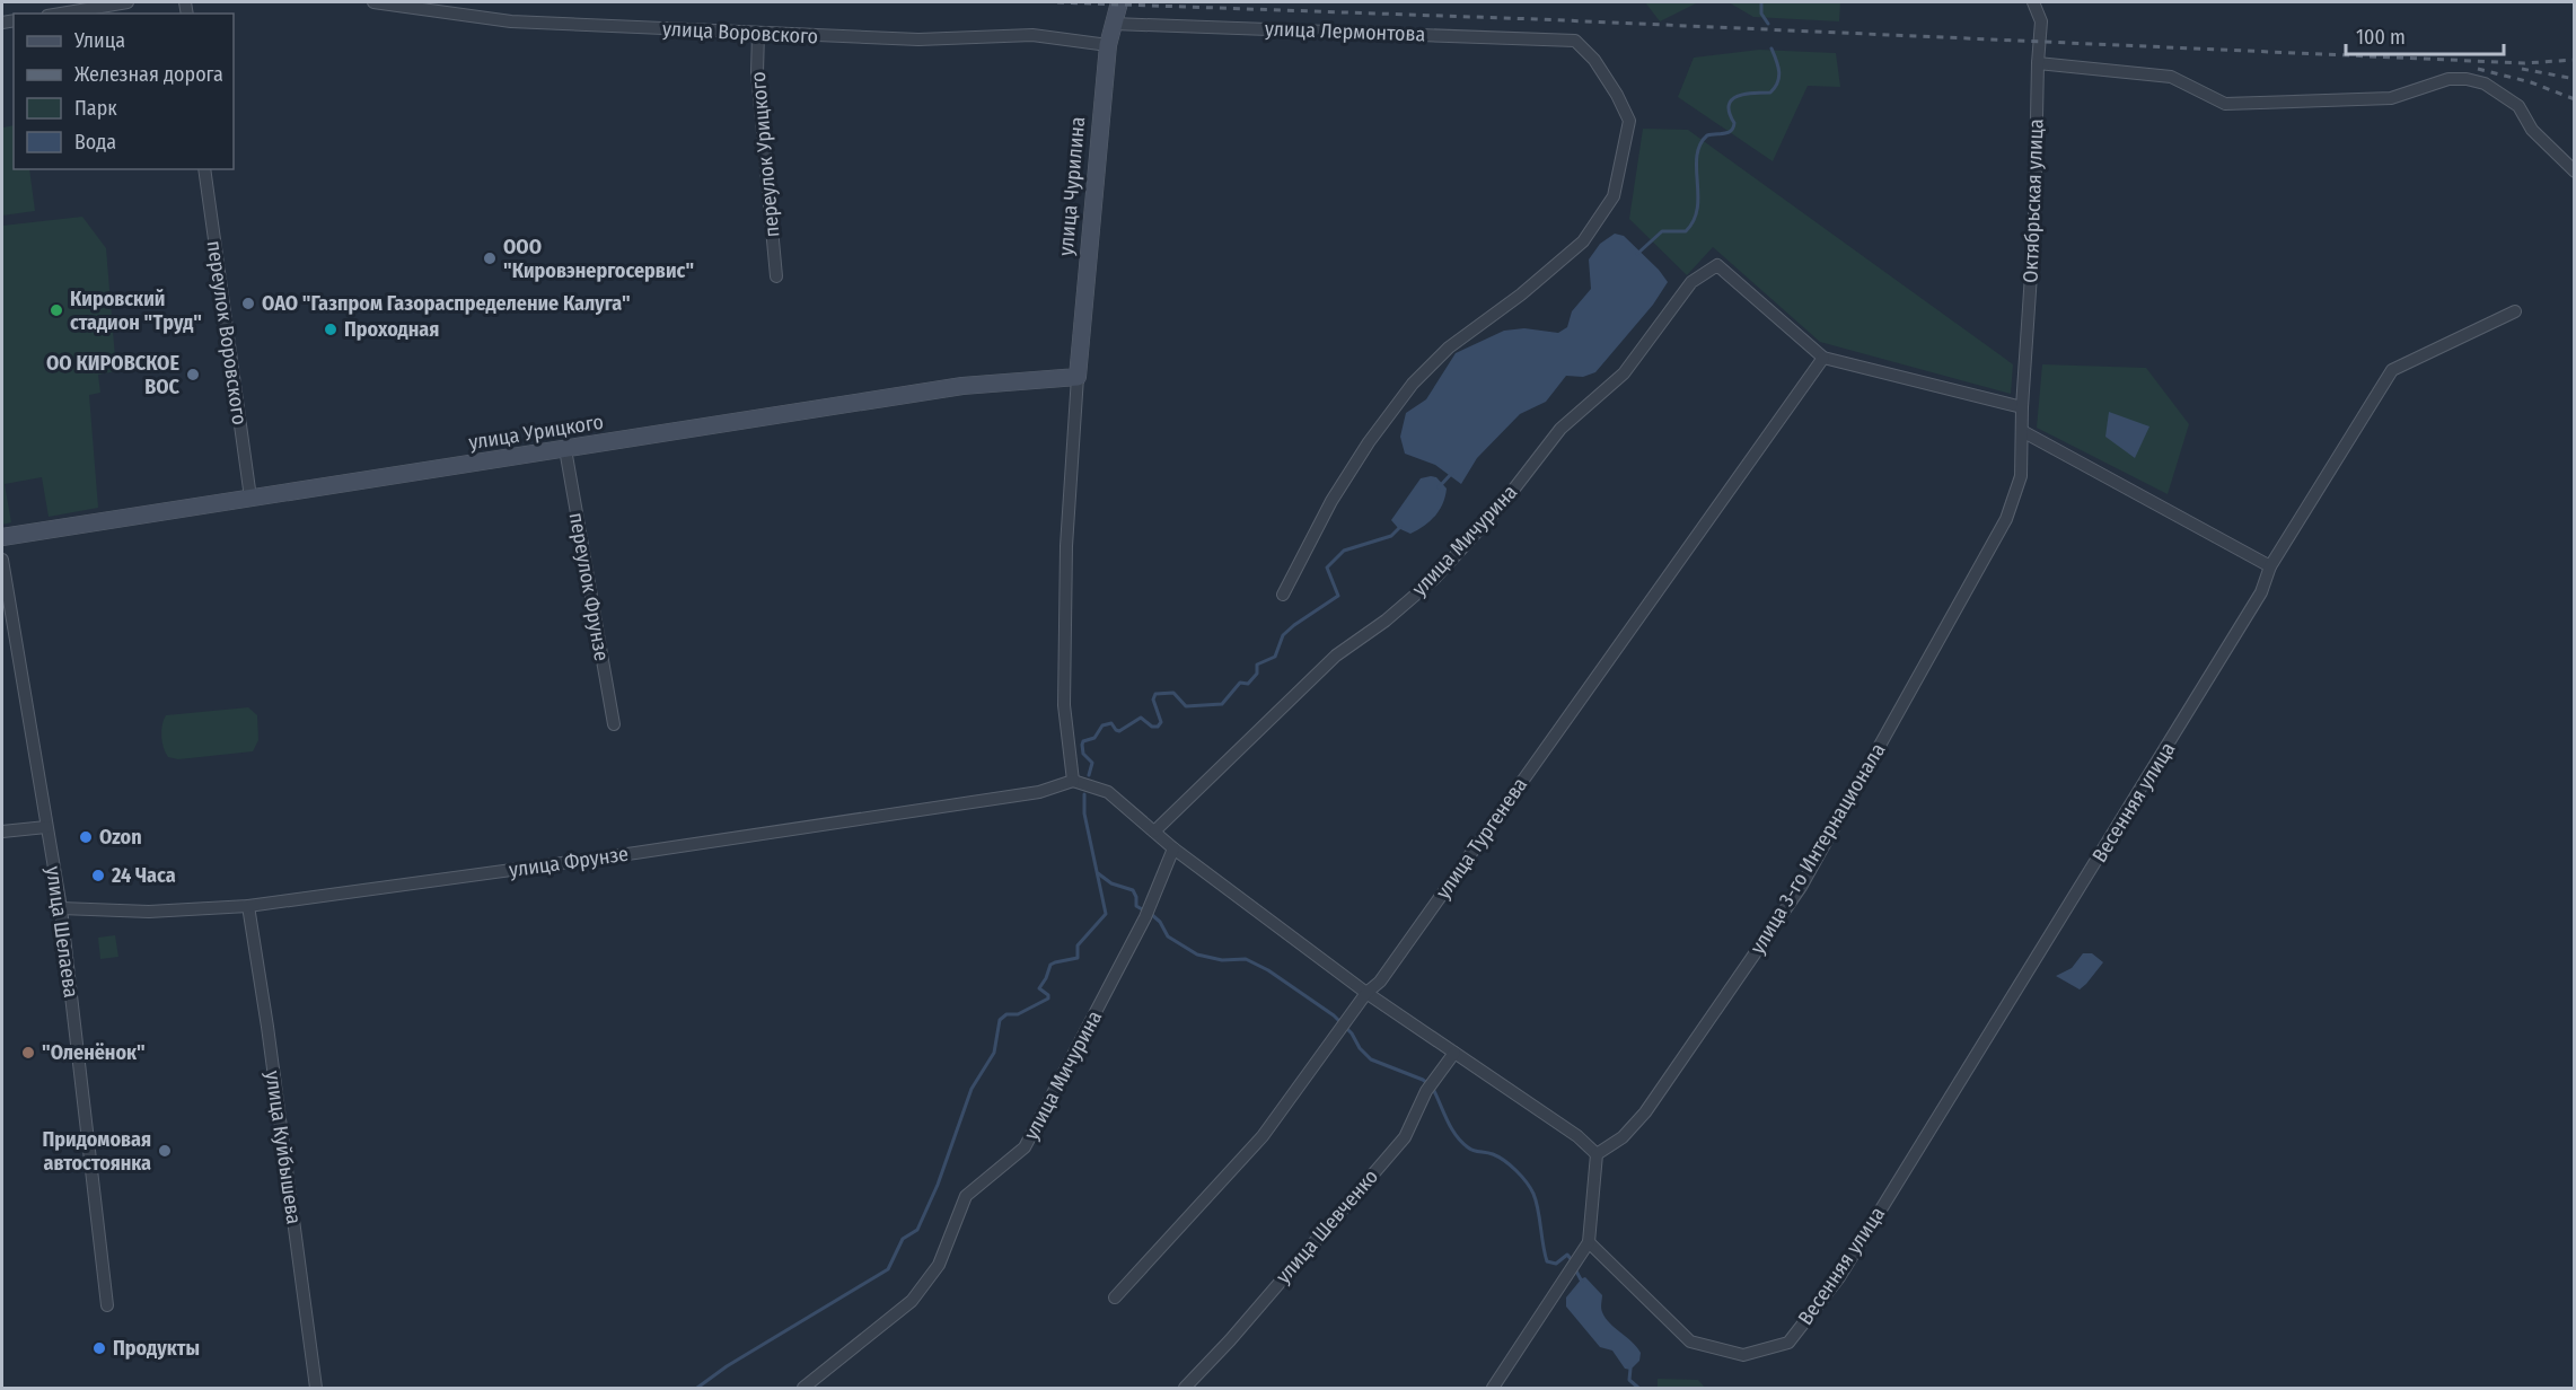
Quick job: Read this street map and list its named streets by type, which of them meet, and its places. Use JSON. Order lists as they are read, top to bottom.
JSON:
{
  "streets": {
    "street": [
      "улица Лермонтова",
      "улица Воровского",
      "переулок Урицкого",
      "улица Чурилина",
      "Октябрьская улица",
      "переулок Воровского",
      "улица Урицкого",
      "улица Мичурина",
      "переулок Фрунзе",
      "Весенняя улица",
      "улица Тургенева",
      "улица 3-го Интернационала",
      "улица Фрунзе",
      "улица Шелаева",
      "улица Куйбышева",
      "улица Шевченко"
    ]
  },
  "crossings": [
    ["улица Лермонтова", "улица Чурилина"],
    ["улица Воровского", "переулок Урицкого"],
    ["улица Воровского", "улица Чурилина"],
    ["улица Чурилина", "улица Урицкого"],
    ["Октябрьская улица", "улица 3-го Интернационала"],
    ["переулок Воровского", "улица Урицкого"],
    ["улица Урицкого", "переулок Фрунзе"],
    ["улица Мичурина", "улица Тургенева"],
    ["улица Фрунзе", "улица Шелаева"],
    ["улица Фрунзе", "улица Куйбышева"]
  ],
  "places": [
    "ООО \"Кировэнергосервис\"",
    "ОАО \"Газпром Газораспределение Калуга\"",
    "Кировский стадион \"Труд\"",
    "Проходная",
    "ОО КИРОВСКОЕ ВОС",
    "Ozon",
    "24 Часа",
    "\"Оленёнок\"",
    "Придомовая автостоянка",
    "Продукты"
  ],
  "legend": [
    "Улица",
    "Железная дорога",
    "Парк",
    "Вода"
  ],
  "scale_bar": "100 m"
}
